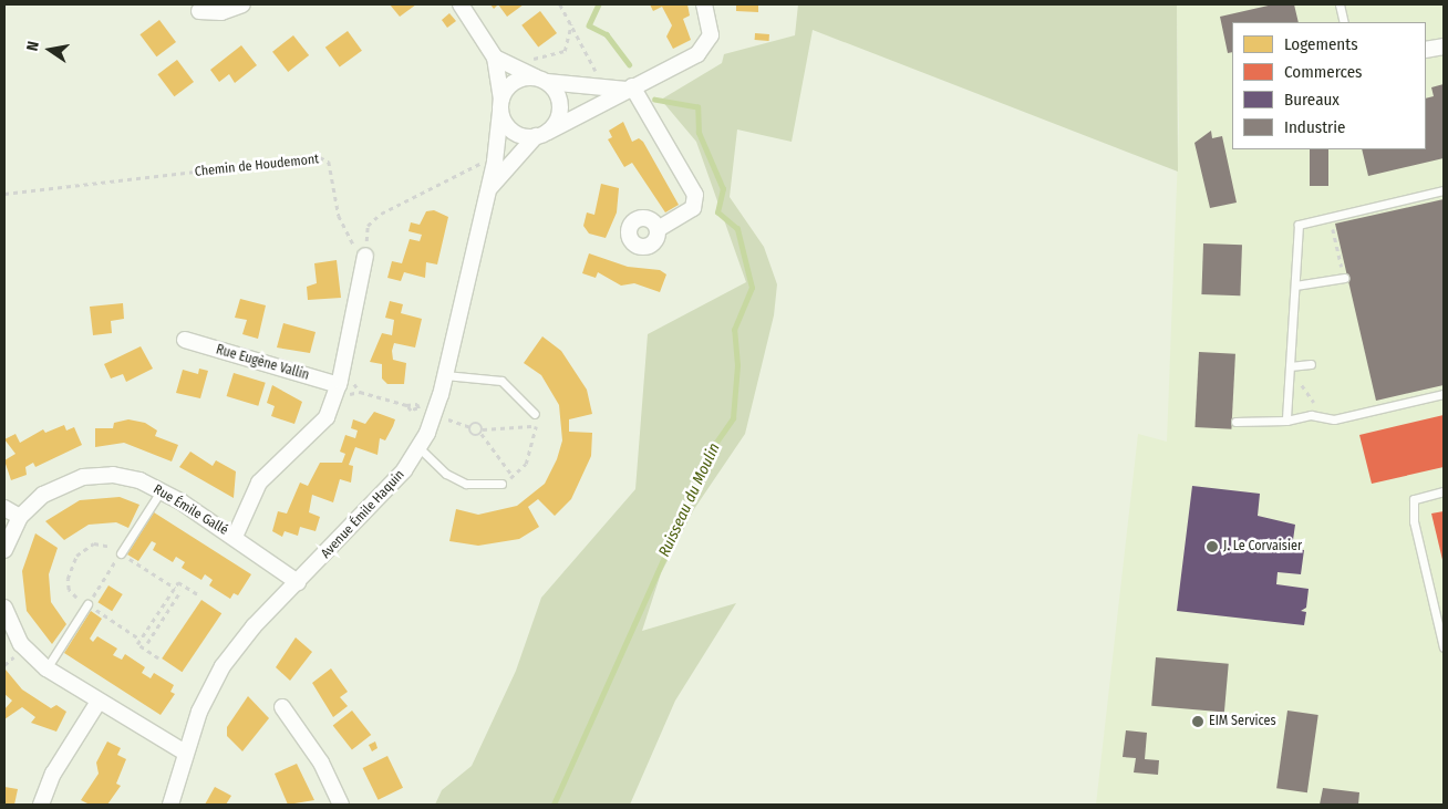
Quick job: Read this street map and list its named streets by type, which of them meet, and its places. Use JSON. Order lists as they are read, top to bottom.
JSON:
{
  "streets": {
    "street": ["Rue Eugène Vallin", "Rue Émile Gallé", "Avenue Émile Haquin"],
    "path": ["Chemin de Houdemont"]
  },
  "crossings": [
    ["Rue Émile Gallé", "Avenue Émile Haquin"]
  ],
  "water": ["Ruisseau du Moulin"],
  "places": ["J. Le Corvaisier", "EIM Services"],
  "legend": [
    "Logements",
    "Commerces",
    "Bureaux",
    "Industrie"
  ],
  "north": "left"
}
